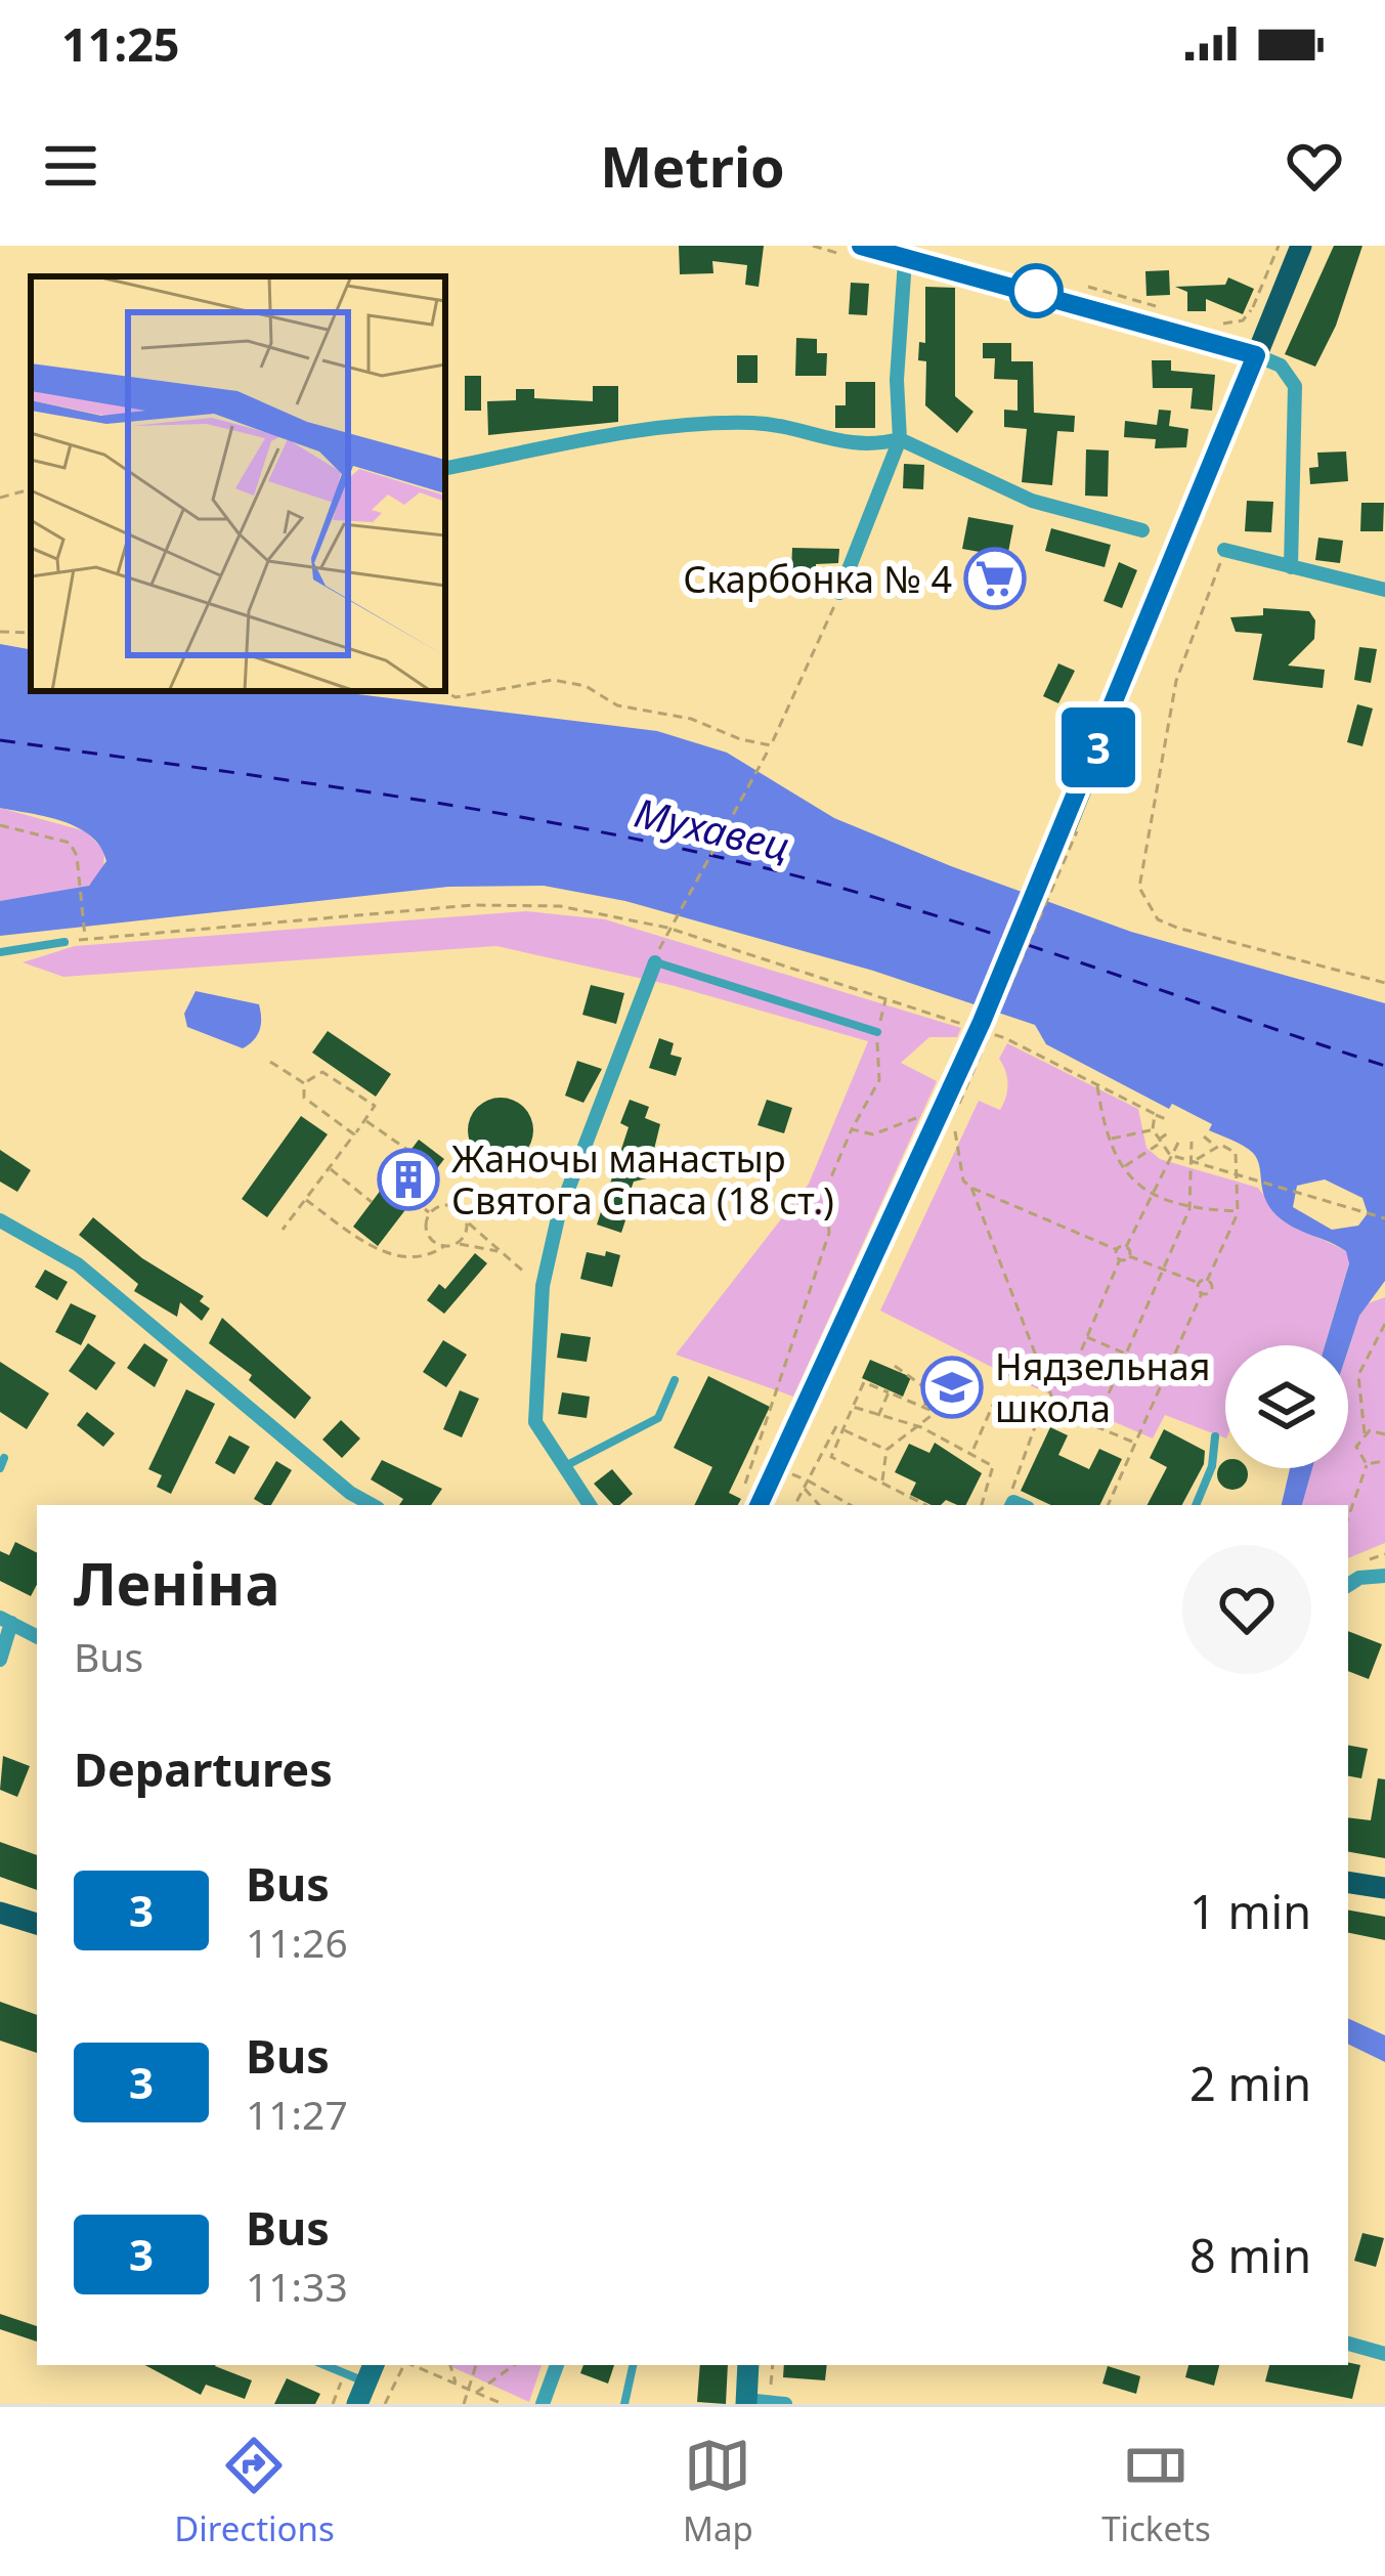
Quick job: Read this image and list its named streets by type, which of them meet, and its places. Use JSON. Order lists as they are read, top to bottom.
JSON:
{
  "water": ["Мухавец"],
  "places": {
    "supermarket": ["Скарбонка № 4"],
    "building": ["Жаночы манастыр Святога Спаса (18 ст.)"],
    "school or university": ["Нядзельная школа"]
  },
  "lines": ["bus line 3"],
  "page": {
    "status": "11:25",
    "header": "Metrio",
    "on_map": "3",
    "heading": [
      ["Леніна", "Bus"],
      "Departures"
    ],
    "list": [
      {
        "mark": "3",
        "name": "Bus",
        "note": "11:26",
        "value": "1 min"
      },
      {
        "mark": "3",
        "name": "Bus",
        "note": "11:27",
        "value": "2 min"
      },
      {
        "mark": "3",
        "name": "Bus",
        "note": "11:33",
        "value": "8 min"
      }
    ],
    "tabs": ["Directions", "Map", "Tickets"]
  }
}
